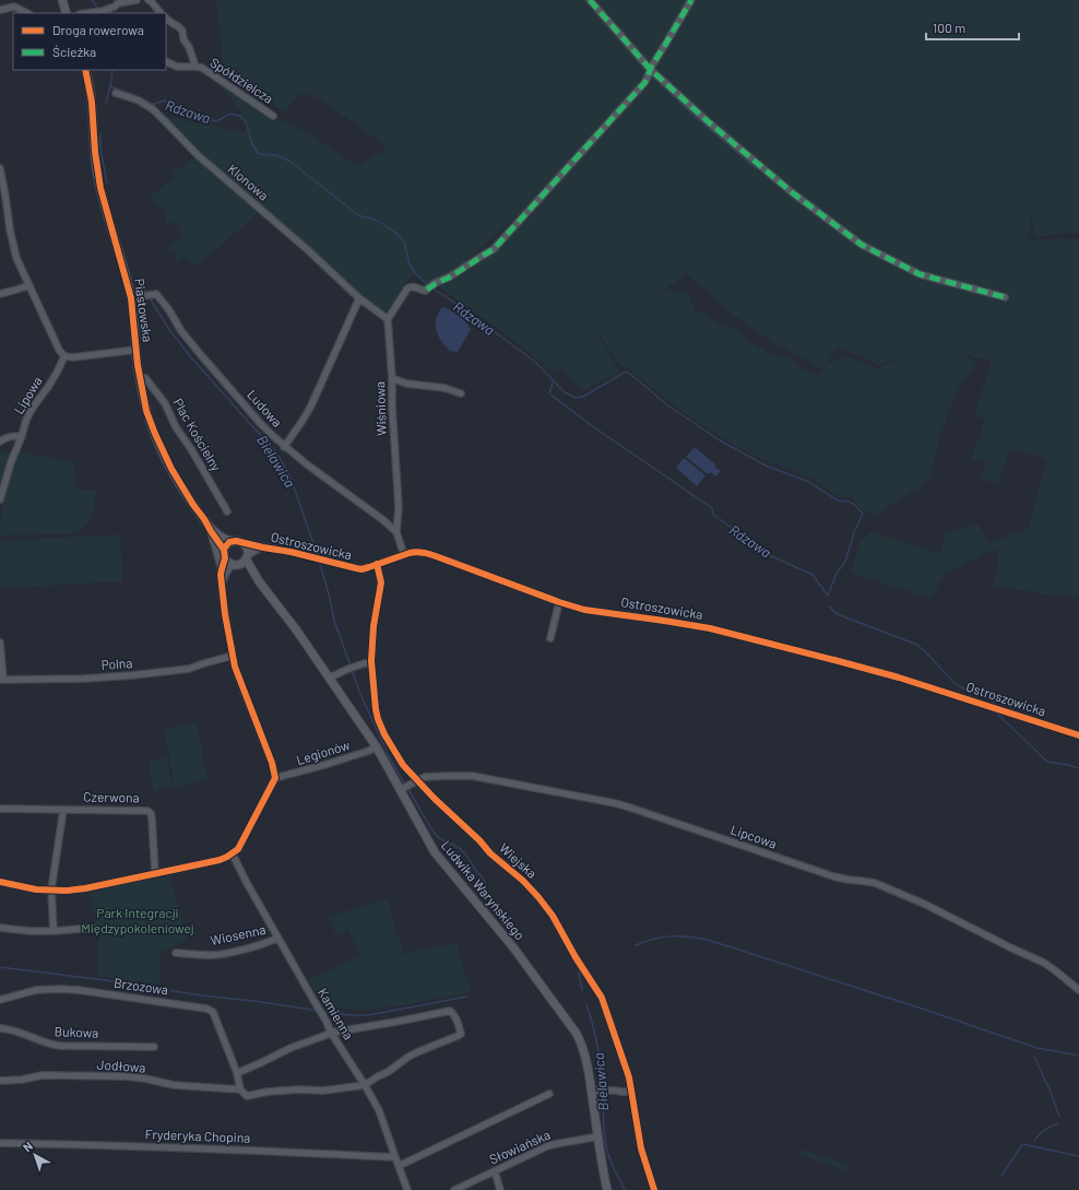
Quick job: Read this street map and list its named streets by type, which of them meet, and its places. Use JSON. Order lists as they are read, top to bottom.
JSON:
{
  "streets": {
    "main road": ["Piastowska", "Ludwika Waryńskiego"],
    "street": [
      "Spółdzielcza",
      "Klonowa",
      "Lipowa",
      "Ludowa",
      "Wiśniowa",
      "Plac Kościelny",
      "Ostroszowicka",
      "Polna",
      "Legionów",
      "Czerwona",
      "Lipcowa",
      "Wiejska",
      "Wiosenna",
      "Brzozowa",
      "Kamienna",
      "Bukowa",
      "Jodłowa",
      "Fryderyka Chopina",
      "Słowiańska"
    ]
  },
  "crossings": [
    ["Klonowa", "Wiśniowa"],
    ["Piastowska", "Ludowa"],
    ["Piastowska", "Plac Kościelny"],
    ["Piastowska", "Ostroszowicka"],
    ["Piastowska", "Ludwika Waryńskiego"],
    ["Ludowa", "Wiśniowa"],
    ["Wiśniowa", "Ostroszowicka"],
    ["Ostroszowicka", "Wiejska"],
    ["Ostroszowicka", "Ludwika Waryńskiego"],
    ["Legionów", "Ludwika Waryńskiego"],
    ["Lipcowa", "Wiejska"],
    ["Lipcowa", "Ludwika Waryńskiego"],
    ["Ludwika Waryńskiego", "Słowiańska"],
    ["Wiosenna", "Kamienna"],
    ["Brzozowa", "Jodłowa"],
    ["Kamienna", "Jodłowa"],
    ["Kamienna", "Fryderyka Chopina"]
  ],
  "water": ["Rdzawa", "Bielawica"],
  "parks": ["Park Integracji Międzypokoleniowej"],
  "legend": ["Droga rowerowa", "Ścieżka"],
  "scale_bar": "100 m",
  "north": "top left"
}
